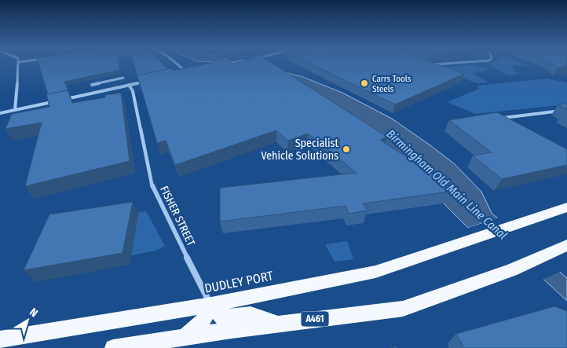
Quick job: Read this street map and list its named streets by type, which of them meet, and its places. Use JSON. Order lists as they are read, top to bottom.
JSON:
{
  "streets": {
    "highway": ["DUDLEY PORT", "A461"],
    "street": ["FISHER STREET"]
  },
  "crossings": [
    ["FISHER STREET", "DUDLEY PORT"]
  ],
  "water": ["Birmingham Old Main Line Canal"],
  "places": ["Carrs Tools Steels", "Specialist Vehicle Solutions"],
  "north": "top right"
}
